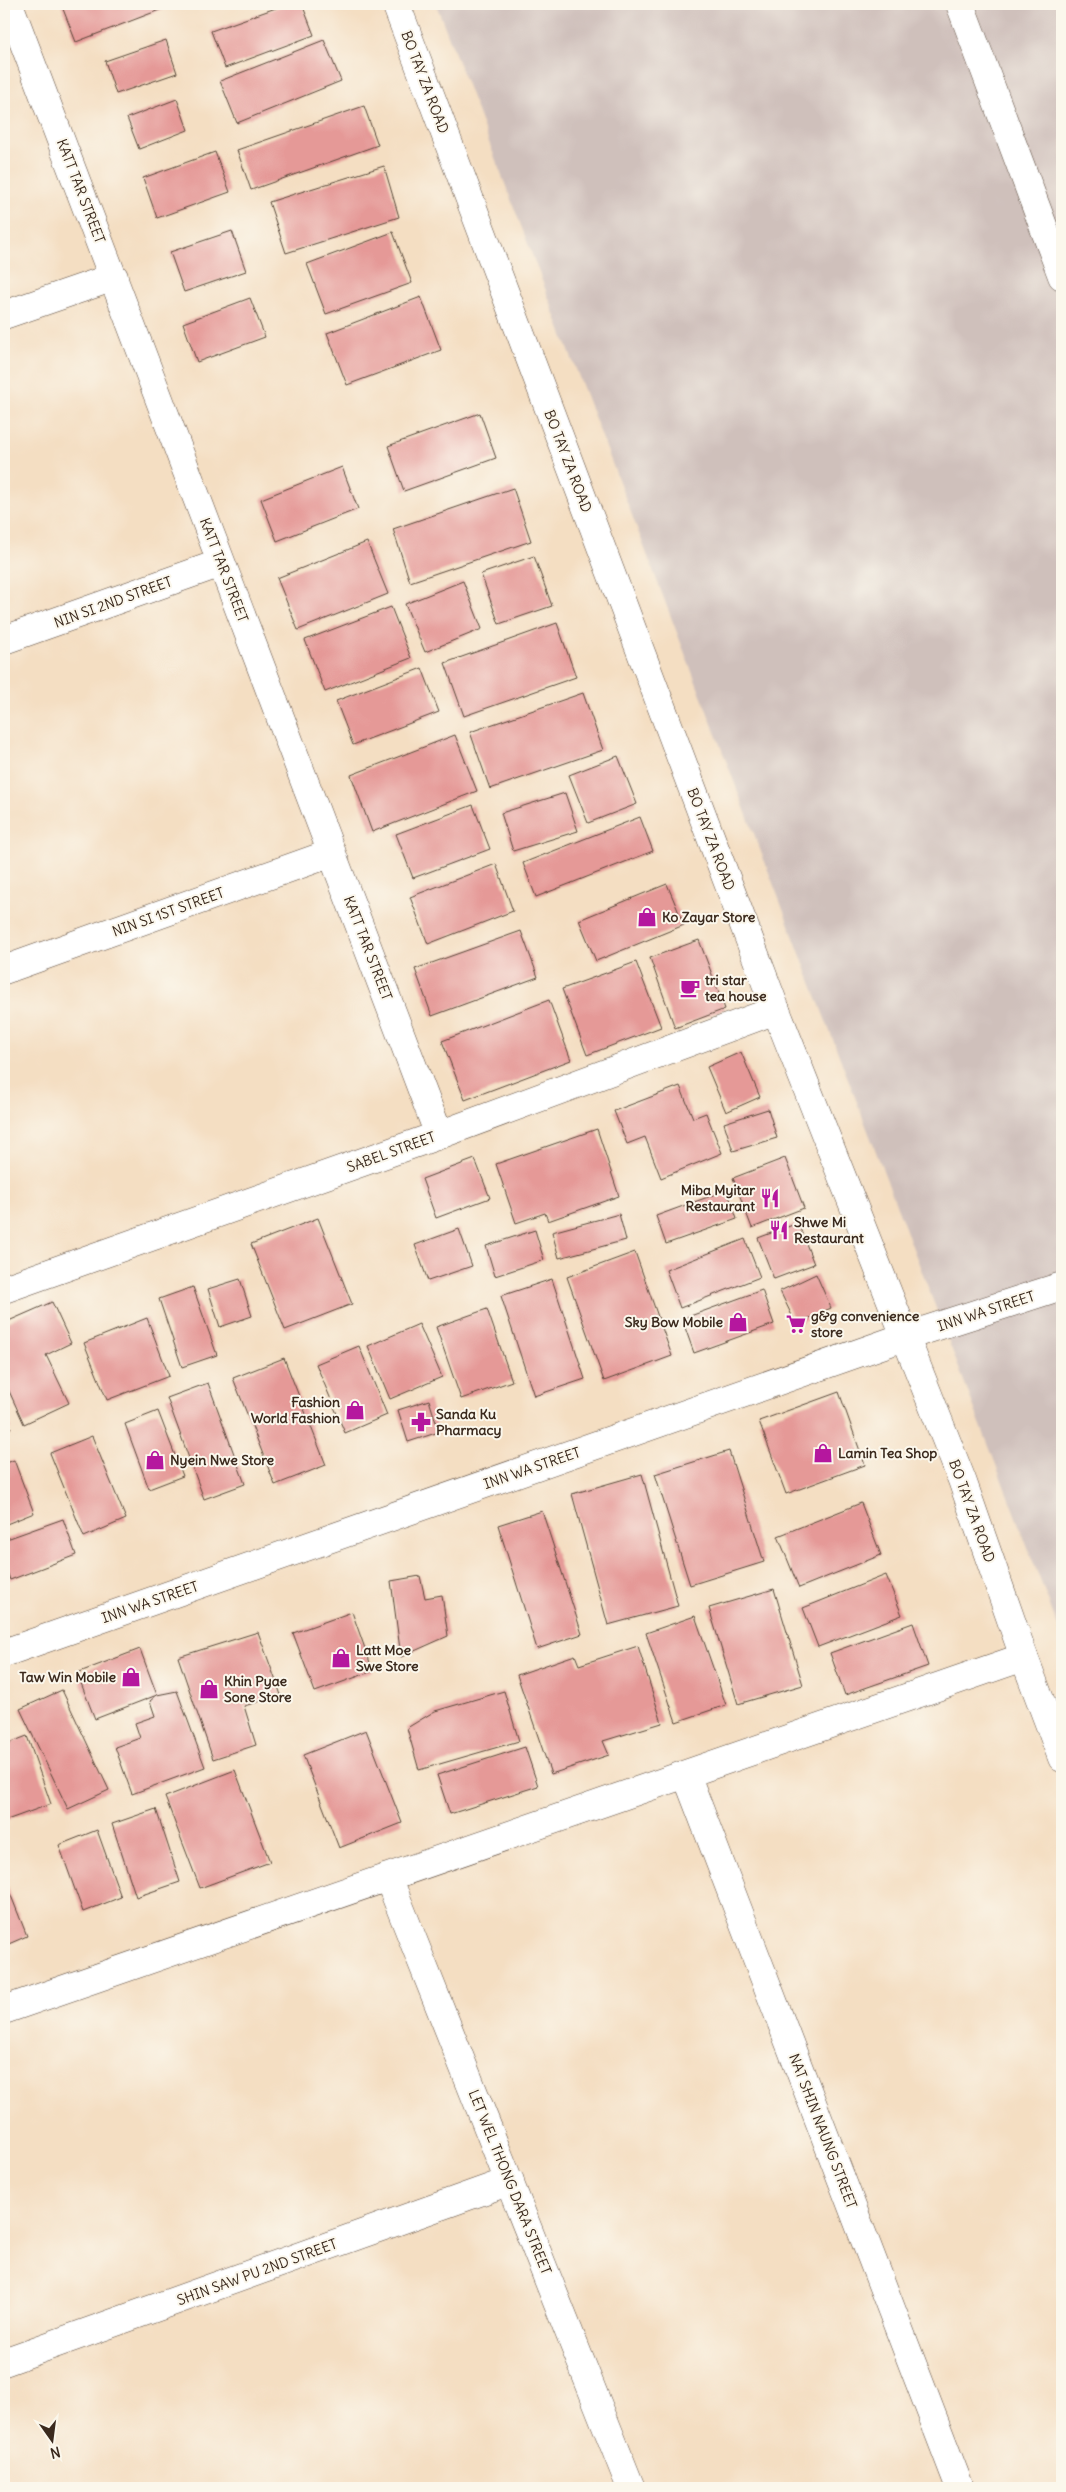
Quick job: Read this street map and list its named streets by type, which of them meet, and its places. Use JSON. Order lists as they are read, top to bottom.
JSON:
{
  "streets": {
    "street": [
      "BO TAY ZA ROAD",
      "KATT TAR STREET",
      "NIN SI 2ND STREET",
      "NIN SI 1ST STREET",
      "SABEL STREET",
      "INN WA STREET",
      "NAT SHIN NAUNG STREET",
      "LET WEL THONG DARA STREET",
      "SHIN SAW PU 2ND STREET"
    ]
  },
  "crossings": [
    ["BO TAY ZA ROAD", "SABEL STREET"],
    ["BO TAY ZA ROAD", "INN WA STREET"],
    ["KATT TAR STREET", "NIN SI 2ND STREET"],
    ["KATT TAR STREET", "NIN SI 1ST STREET"],
    ["KATT TAR STREET", "SABEL STREET"],
    ["LET WEL THONG DARA STREET", "SHIN SAW PU 2ND STREET"]
  ],
  "places": {
    "shop": [
      "Ko Zayar Store",
      "Sky Bow Mobile",
      "Fashion World Fashion",
      "Lamin Tea Shop",
      "Nyein Nwe Store",
      "Latt Moe Swe Store",
      "Taw Win Mobile",
      "Khin Pyae Sone Store"
    ],
    "cafe": ["tri star tea house"],
    "restaurant": ["Miba Myitar Restaurant", "Shwe Mi Restaurant"],
    "supermarket": ["g&g convenience store"],
    "pharmacy": ["Sanda Ku Pharmacy"]
  },
  "north": "bottom"
}
